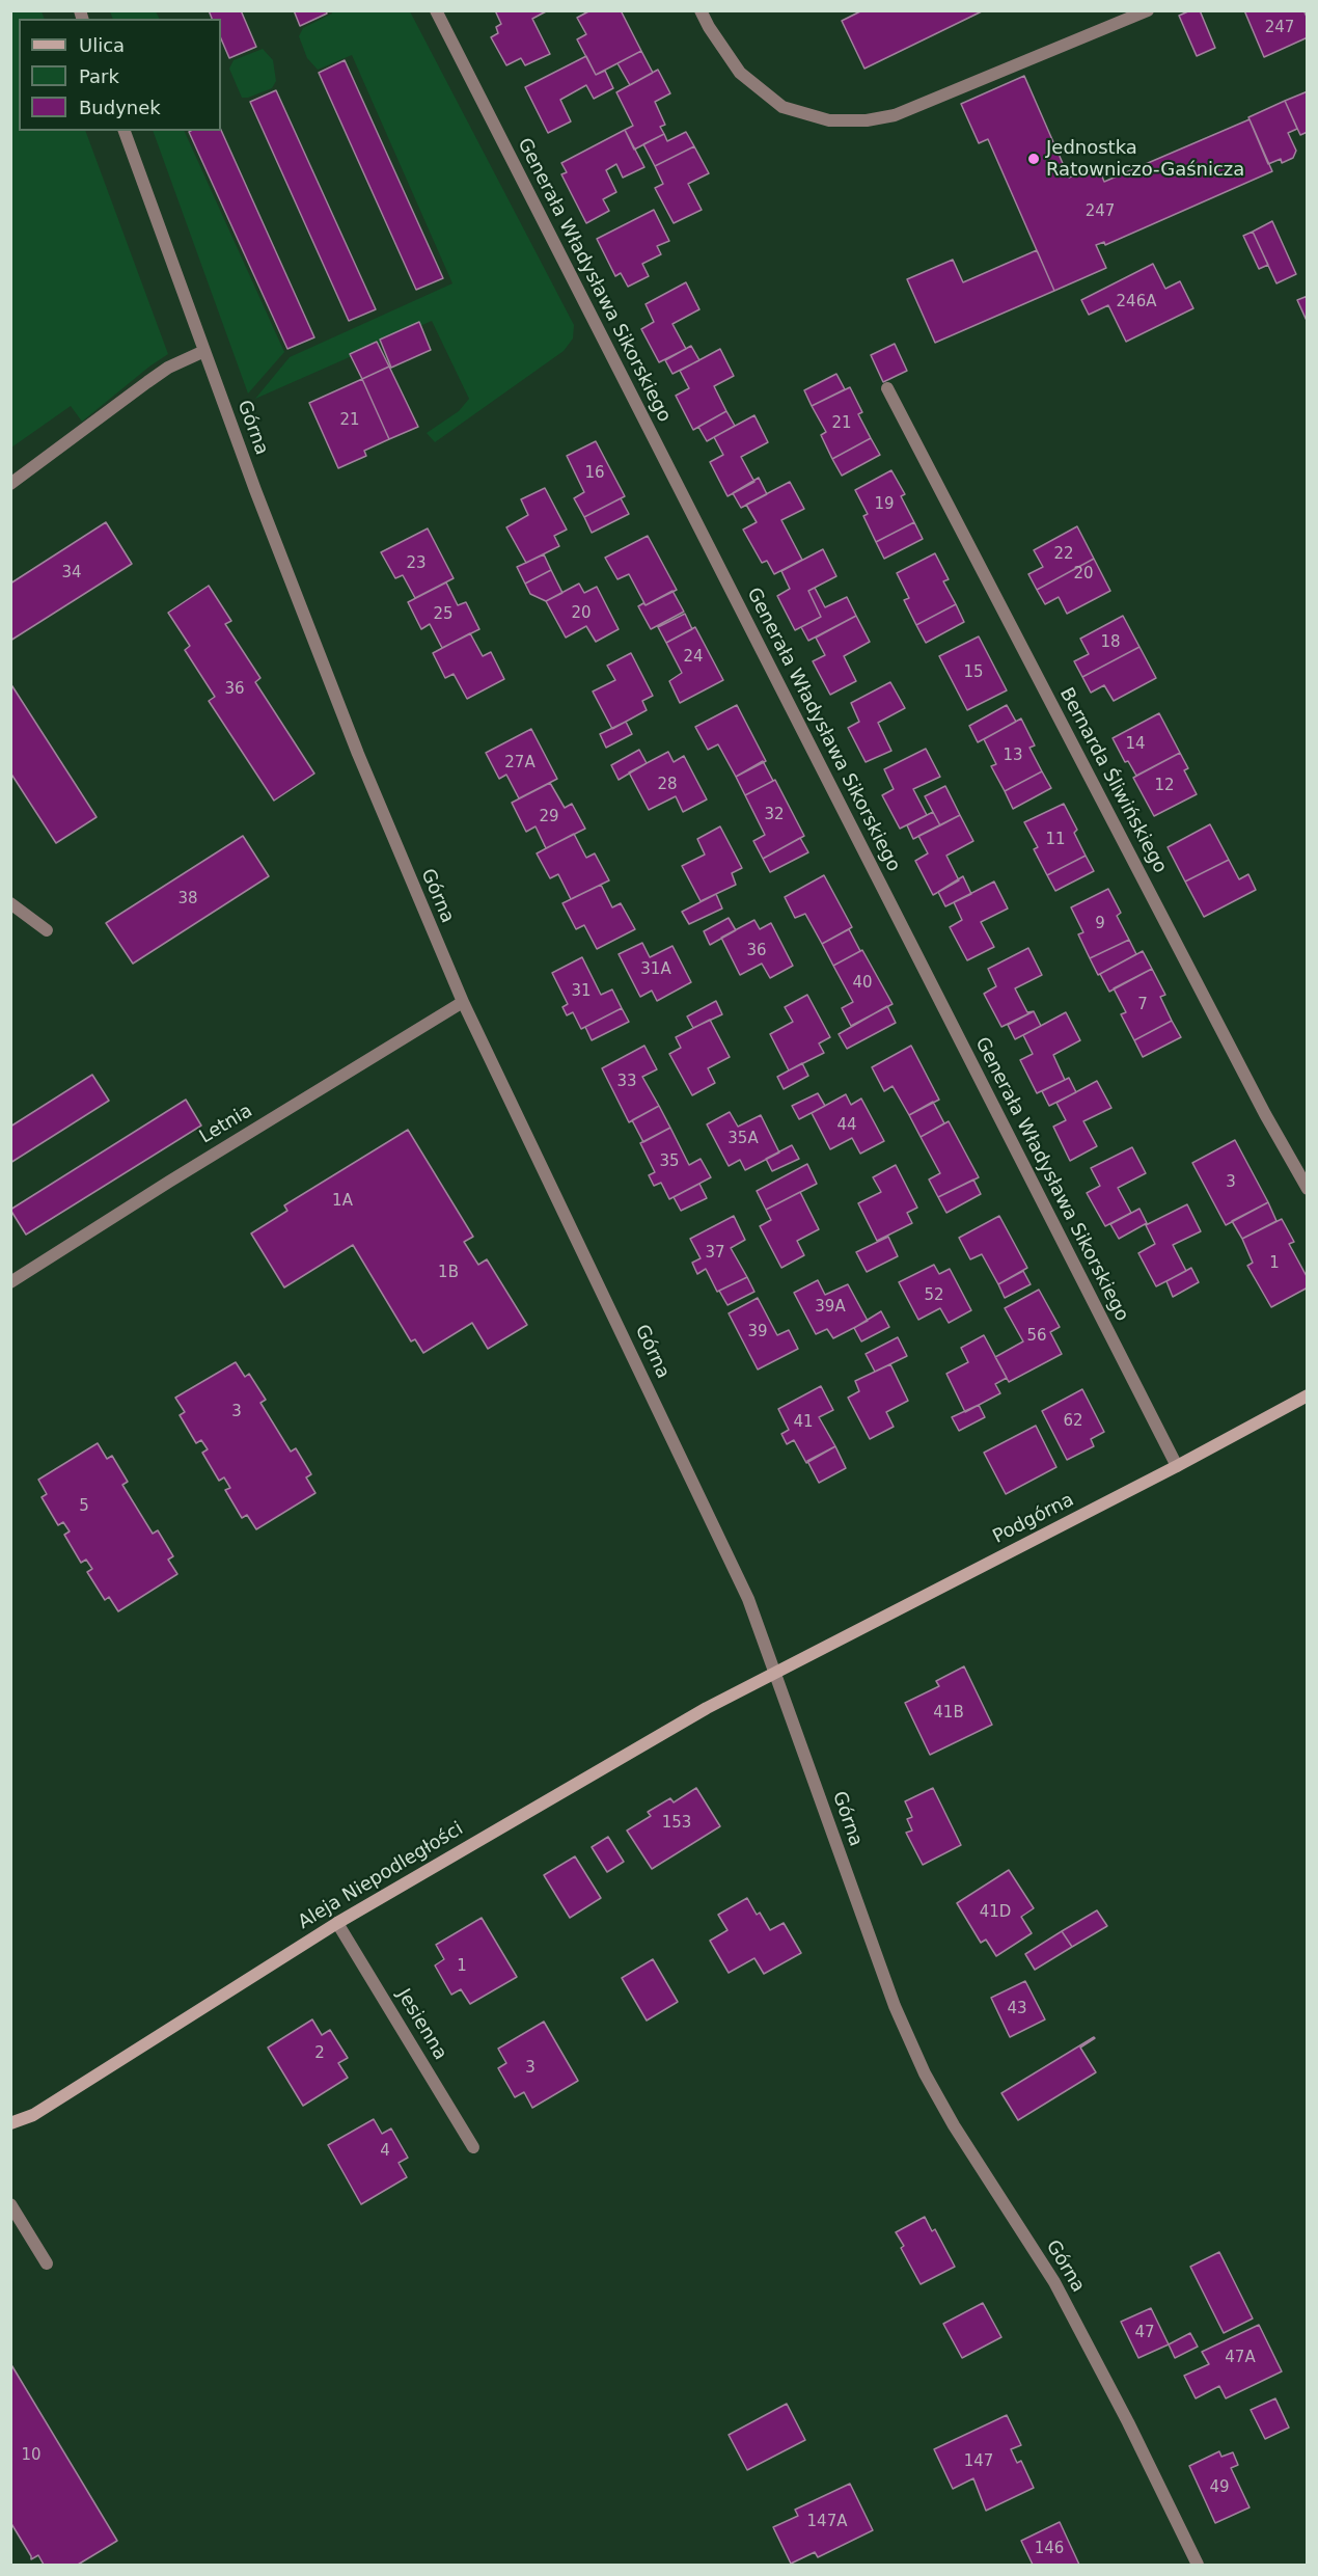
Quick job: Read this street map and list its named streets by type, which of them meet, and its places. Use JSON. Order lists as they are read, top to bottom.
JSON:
{
  "streets": {
    "street": [
      "Generała Władysława Sikorskiego",
      "Górna",
      "Bernarda Śliwińskiego",
      "Letnia",
      "Podgórna",
      "Aleja Niepodległości",
      "Jesienna"
    ]
  },
  "crossings": [
    ["Generała Władysława Sikorskiego", "Podgórna"],
    ["Górna", "Letnia"],
    ["Górna", "Podgórna"],
    ["Górna", "Aleja Niepodległości"],
    ["Podgórna", "Aleja Niepodległości"],
    ["Aleja Niepodległości", "Jesienna"]
  ],
  "places": ["Jednostka Ratowniczo-Gaśnicza"],
  "house_numbers": [
    "247",
    "247",
    "246A",
    "21",
    "21",
    "16",
    "19",
    "22",
    "23",
    "34",
    "20",
    "20",
    "25",
    "18",
    "24",
    "15",
    "36",
    "14",
    "13",
    "27A",
    "28",
    "12",
    "32",
    "29",
    "11",
    "38",
    "9",
    "36",
    "31A",
    "40",
    "31",
    "7",
    "33",
    "44",
    "35A",
    "35",
    "3",
    "1A",
    "37",
    "1",
    "1B",
    "52",
    "39A",
    "39",
    "56",
    "3",
    "62",
    "41",
    "5",
    "41B",
    "153",
    "41D",
    "1",
    "43",
    "2",
    "3",
    "4",
    "47",
    "47A",
    "10",
    "147",
    "49",
    "147A",
    "146"
  ],
  "legend": ["Ulica", "Park", "Budynek"]
}
